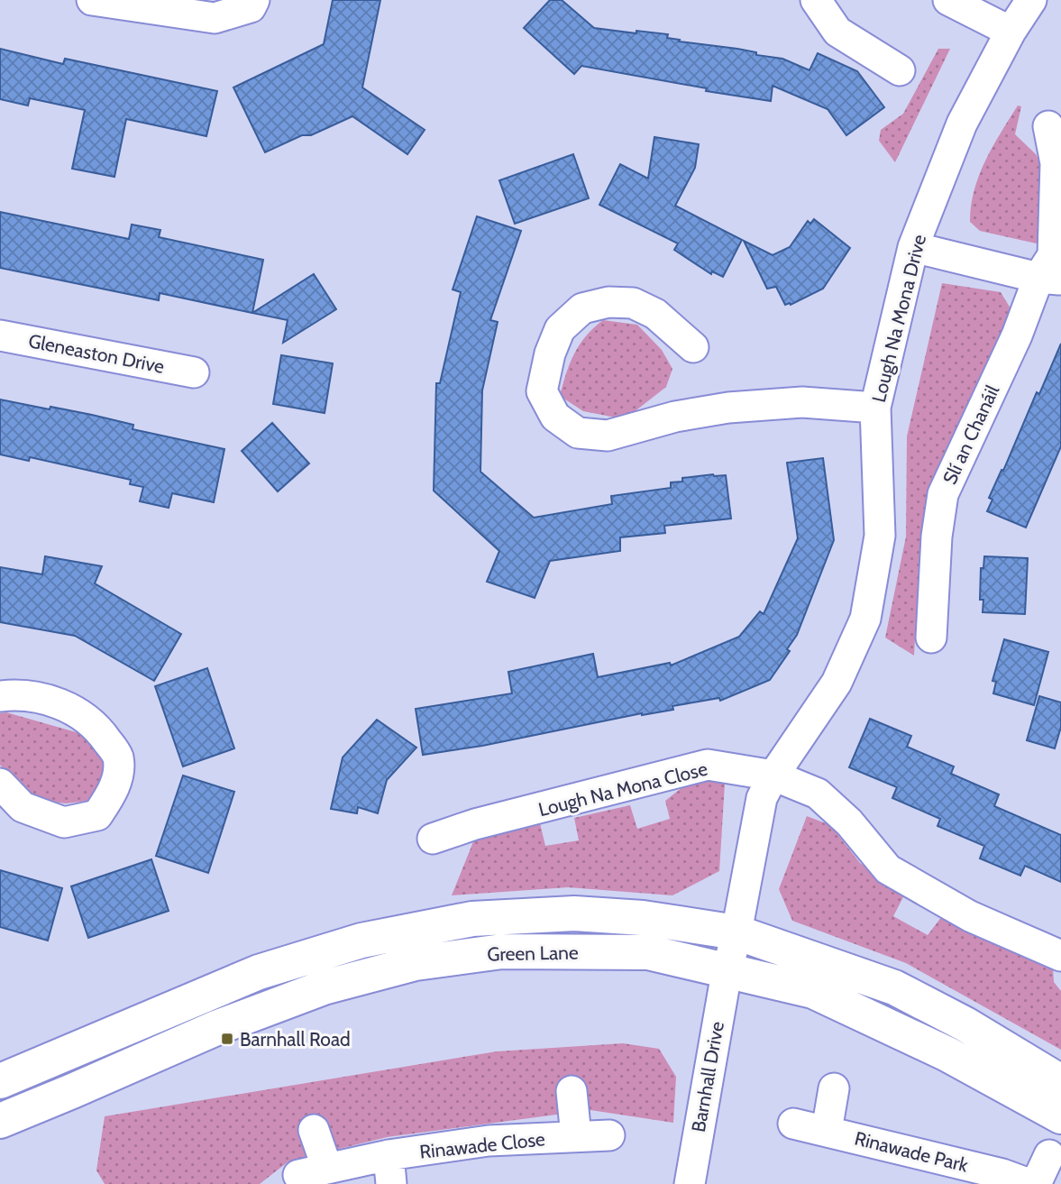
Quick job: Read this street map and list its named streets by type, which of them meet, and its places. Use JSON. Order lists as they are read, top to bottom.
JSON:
{
  "streets": {
    "street": [
      "Lough Na Mona Drive",
      "Gleneaston Drive",
      "Slí an Chanáil",
      "Lough Na Mona Close",
      "Green Lane",
      "Barnhall Drive",
      "Rinawade Close",
      "Rinawade Park"
    ]
  },
  "crossings": [
    ["Lough Na Mona Drive", "Lough Na Mona Close"],
    ["Lough Na Mona Drive", "Green Lane"],
    ["Lough Na Mona Drive", "Barnhall Drive"],
    ["Green Lane", "Barnhall Drive"]
  ],
  "places": {
    "transit": ["Barnhall Road"]
  }
}
